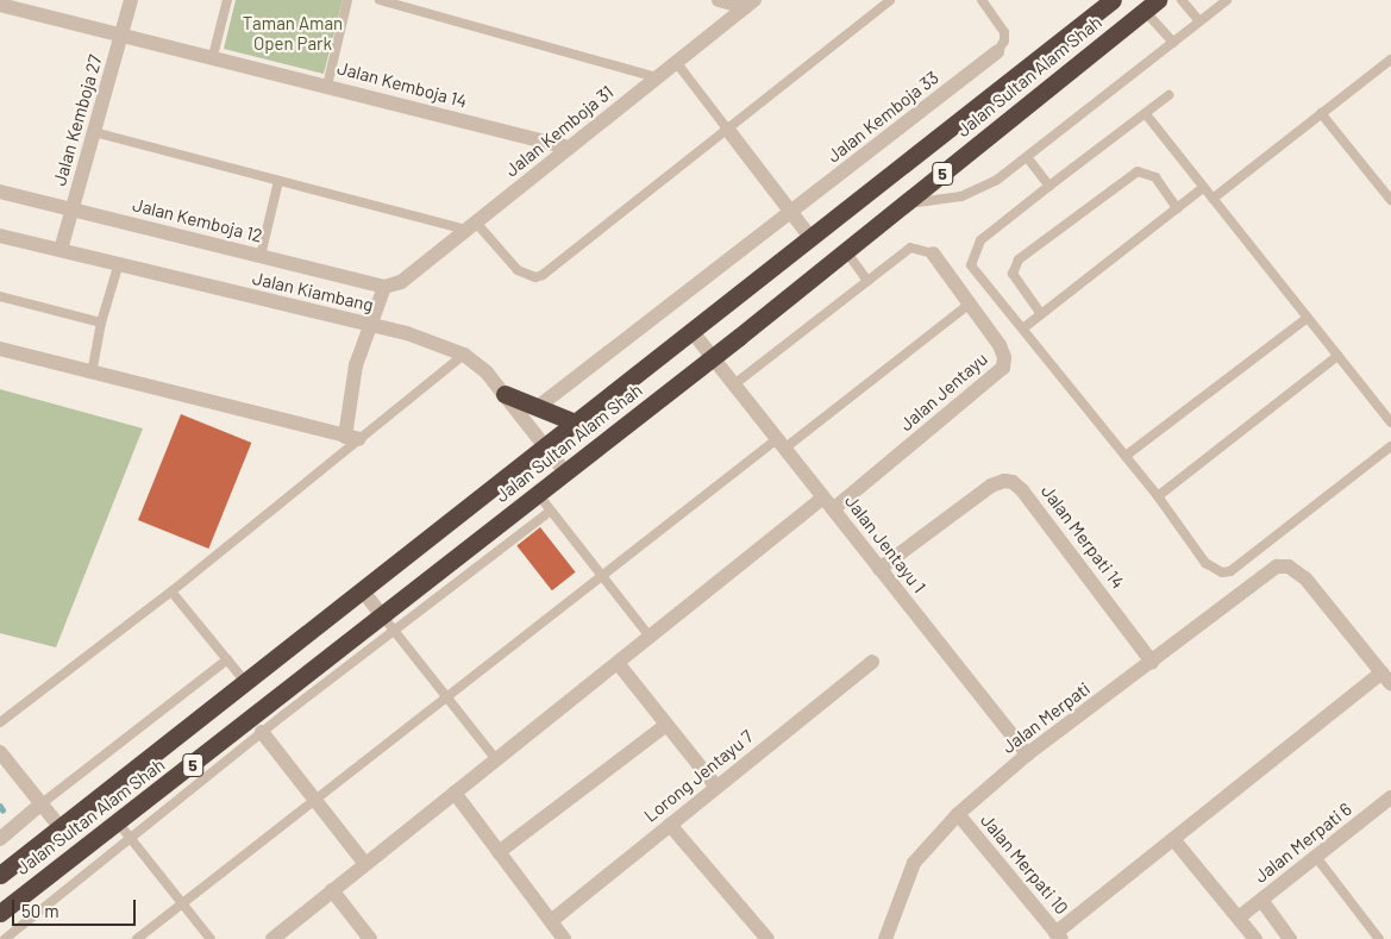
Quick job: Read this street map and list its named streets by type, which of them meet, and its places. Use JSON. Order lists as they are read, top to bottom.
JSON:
{
  "streets": {
    "highway": ["Jalan Sultan Alam Shah", "5"],
    "street": [
      "Jalan Kemboja 14",
      "Jalan Kemboja 33",
      "Jalan Kemboja 27",
      "Jalan Kemboja 31",
      "Jalan Kemboja 12",
      "Jalan Kiambang",
      "Jalan Jentayu",
      "Jalan Merpati 14",
      "Jalan Jentayu 1",
      "Jalan Merpati",
      "Lorong Jentayu 7",
      "Jalan Merpati 6",
      "Jalan Merpati 10"
    ]
  },
  "crossings": [
    ["Jalan Sultan Alam Shah", "Jalan Kiambang"],
    ["Jalan Sultan Alam Shah", "Jalan Jentayu 1"],
    ["Jalan Kemboja 14", "Jalan Kemboja 27"],
    ["Jalan Kemboja 14", "Jalan Kemboja 31"],
    ["Jalan Kemboja 27", "Jalan Kemboja 12"],
    ["Jalan Kemboja 27", "Jalan Kiambang"],
    ["Jalan Kemboja 31", "Jalan Kemboja 12"],
    ["Jalan Jentayu", "Jalan Jentayu 1"],
    ["Jalan Merpati 14", "Jalan Jentayu 1"],
    ["Jalan Merpati 14", "Jalan Merpati"],
    ["Jalan Jentayu 1", "Jalan Merpati"],
    ["Jalan Merpati", "Jalan Merpati 10"]
  ],
  "parks": ["Taman Aman Open Park"],
  "scale_bar": "50 m"
}
